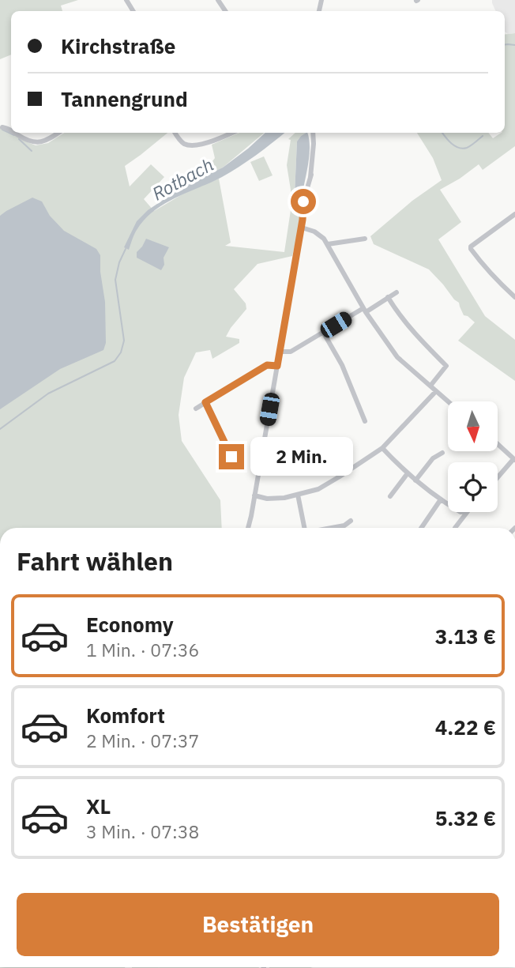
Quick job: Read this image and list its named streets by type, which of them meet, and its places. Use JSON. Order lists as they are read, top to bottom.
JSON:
{
  "water": ["Rotbach"],
  "north": "bottom",
  "page": {
    "banner": ["Kirchstraße", "Tannengrund"],
    "bubble": "2 Min.",
    "heading": "Fahrt wählen",
    "list": [
      {
        "name": "Economy",
        "note": "1 Min. · 07:36",
        "value": "3.13 €"
      },
      {
        "name": "Komfort",
        "note": "2 Min. · 07:37",
        "value": "4.22 €"
      },
      {
        "name": "XL",
        "note": "3 Min. · 07:38",
        "value": "5.32 €"
      }
    ],
    "buttons": "Bestätigen"
  }
}
